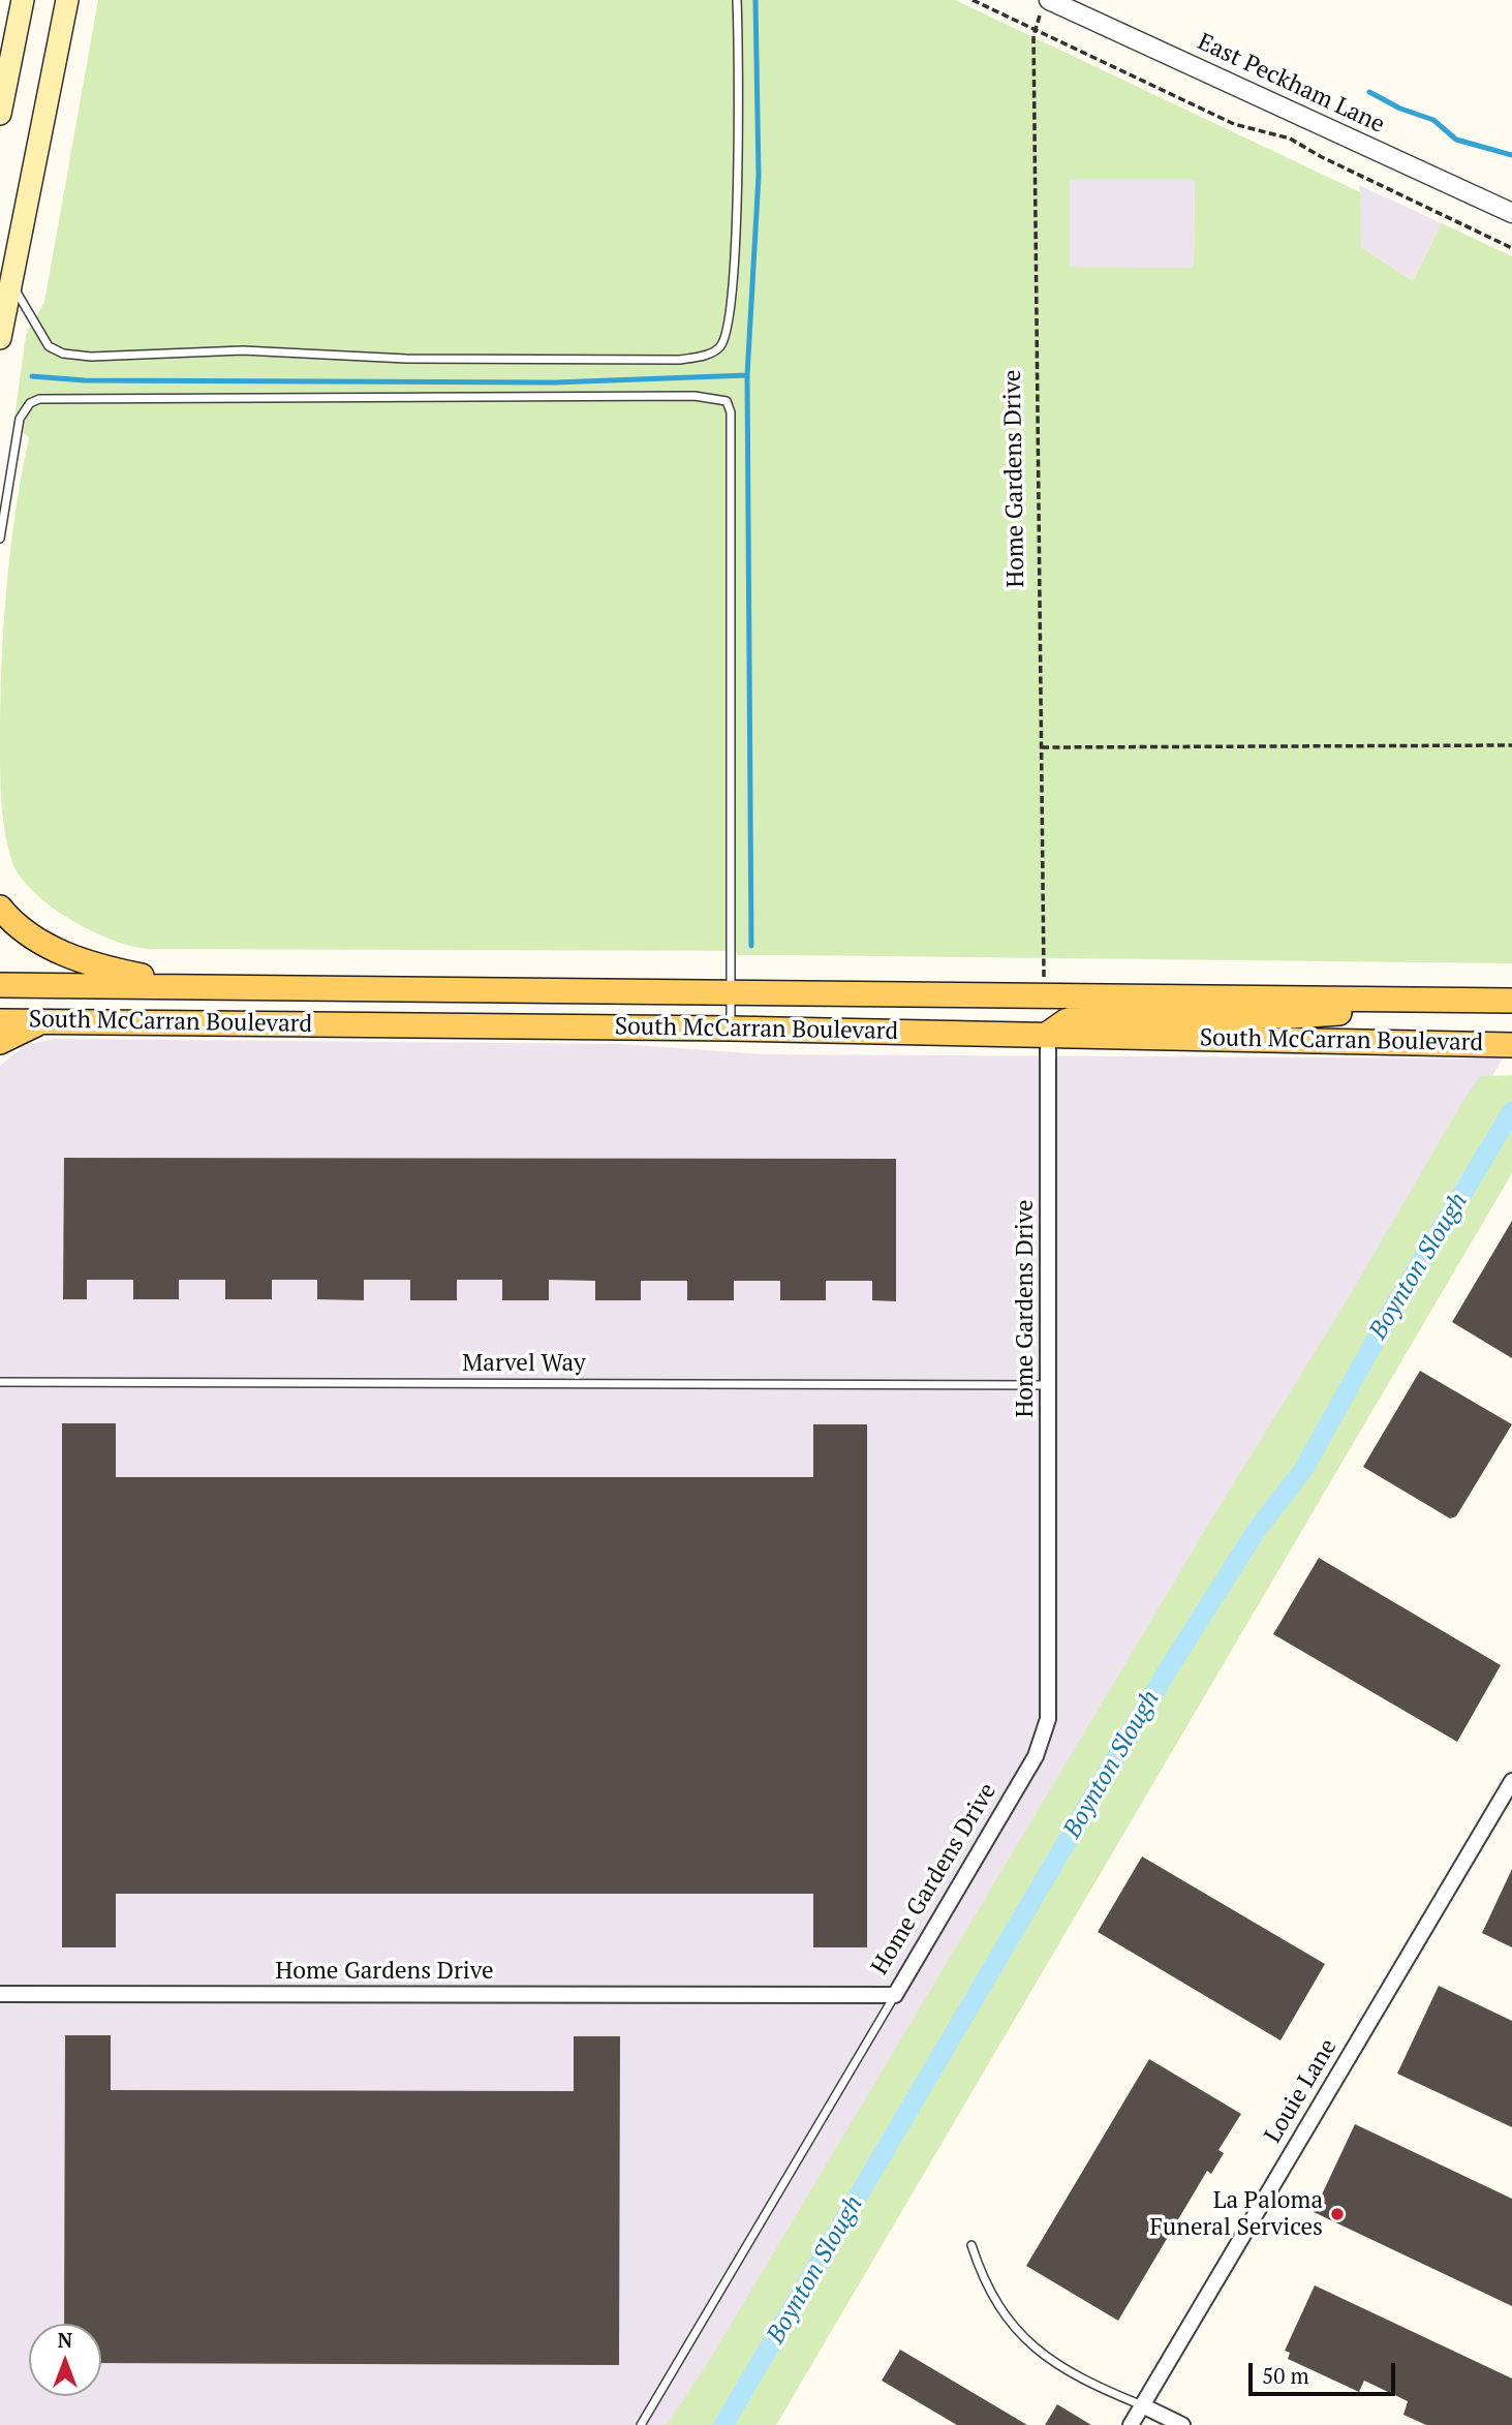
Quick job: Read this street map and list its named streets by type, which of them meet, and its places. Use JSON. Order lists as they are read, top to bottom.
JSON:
{
  "streets": {
    "main road": ["South McCarran Boulevard"],
    "street": ["East Peckham Lane", "Home Gardens Drive", "Louie Lane"],
    "lane": ["Marvel Way"]
  },
  "crossings": [
    ["East Peckham Lane", "Home Gardens Drive"],
    ["Home Gardens Drive", "South McCarran Boulevard"],
    ["Home Gardens Drive", "Marvel Way"]
  ],
  "water": ["Boynton Slough"],
  "places": ["La Paloma Funeral Services"],
  "scale_bar": "50 m",
  "north": "top"
}
